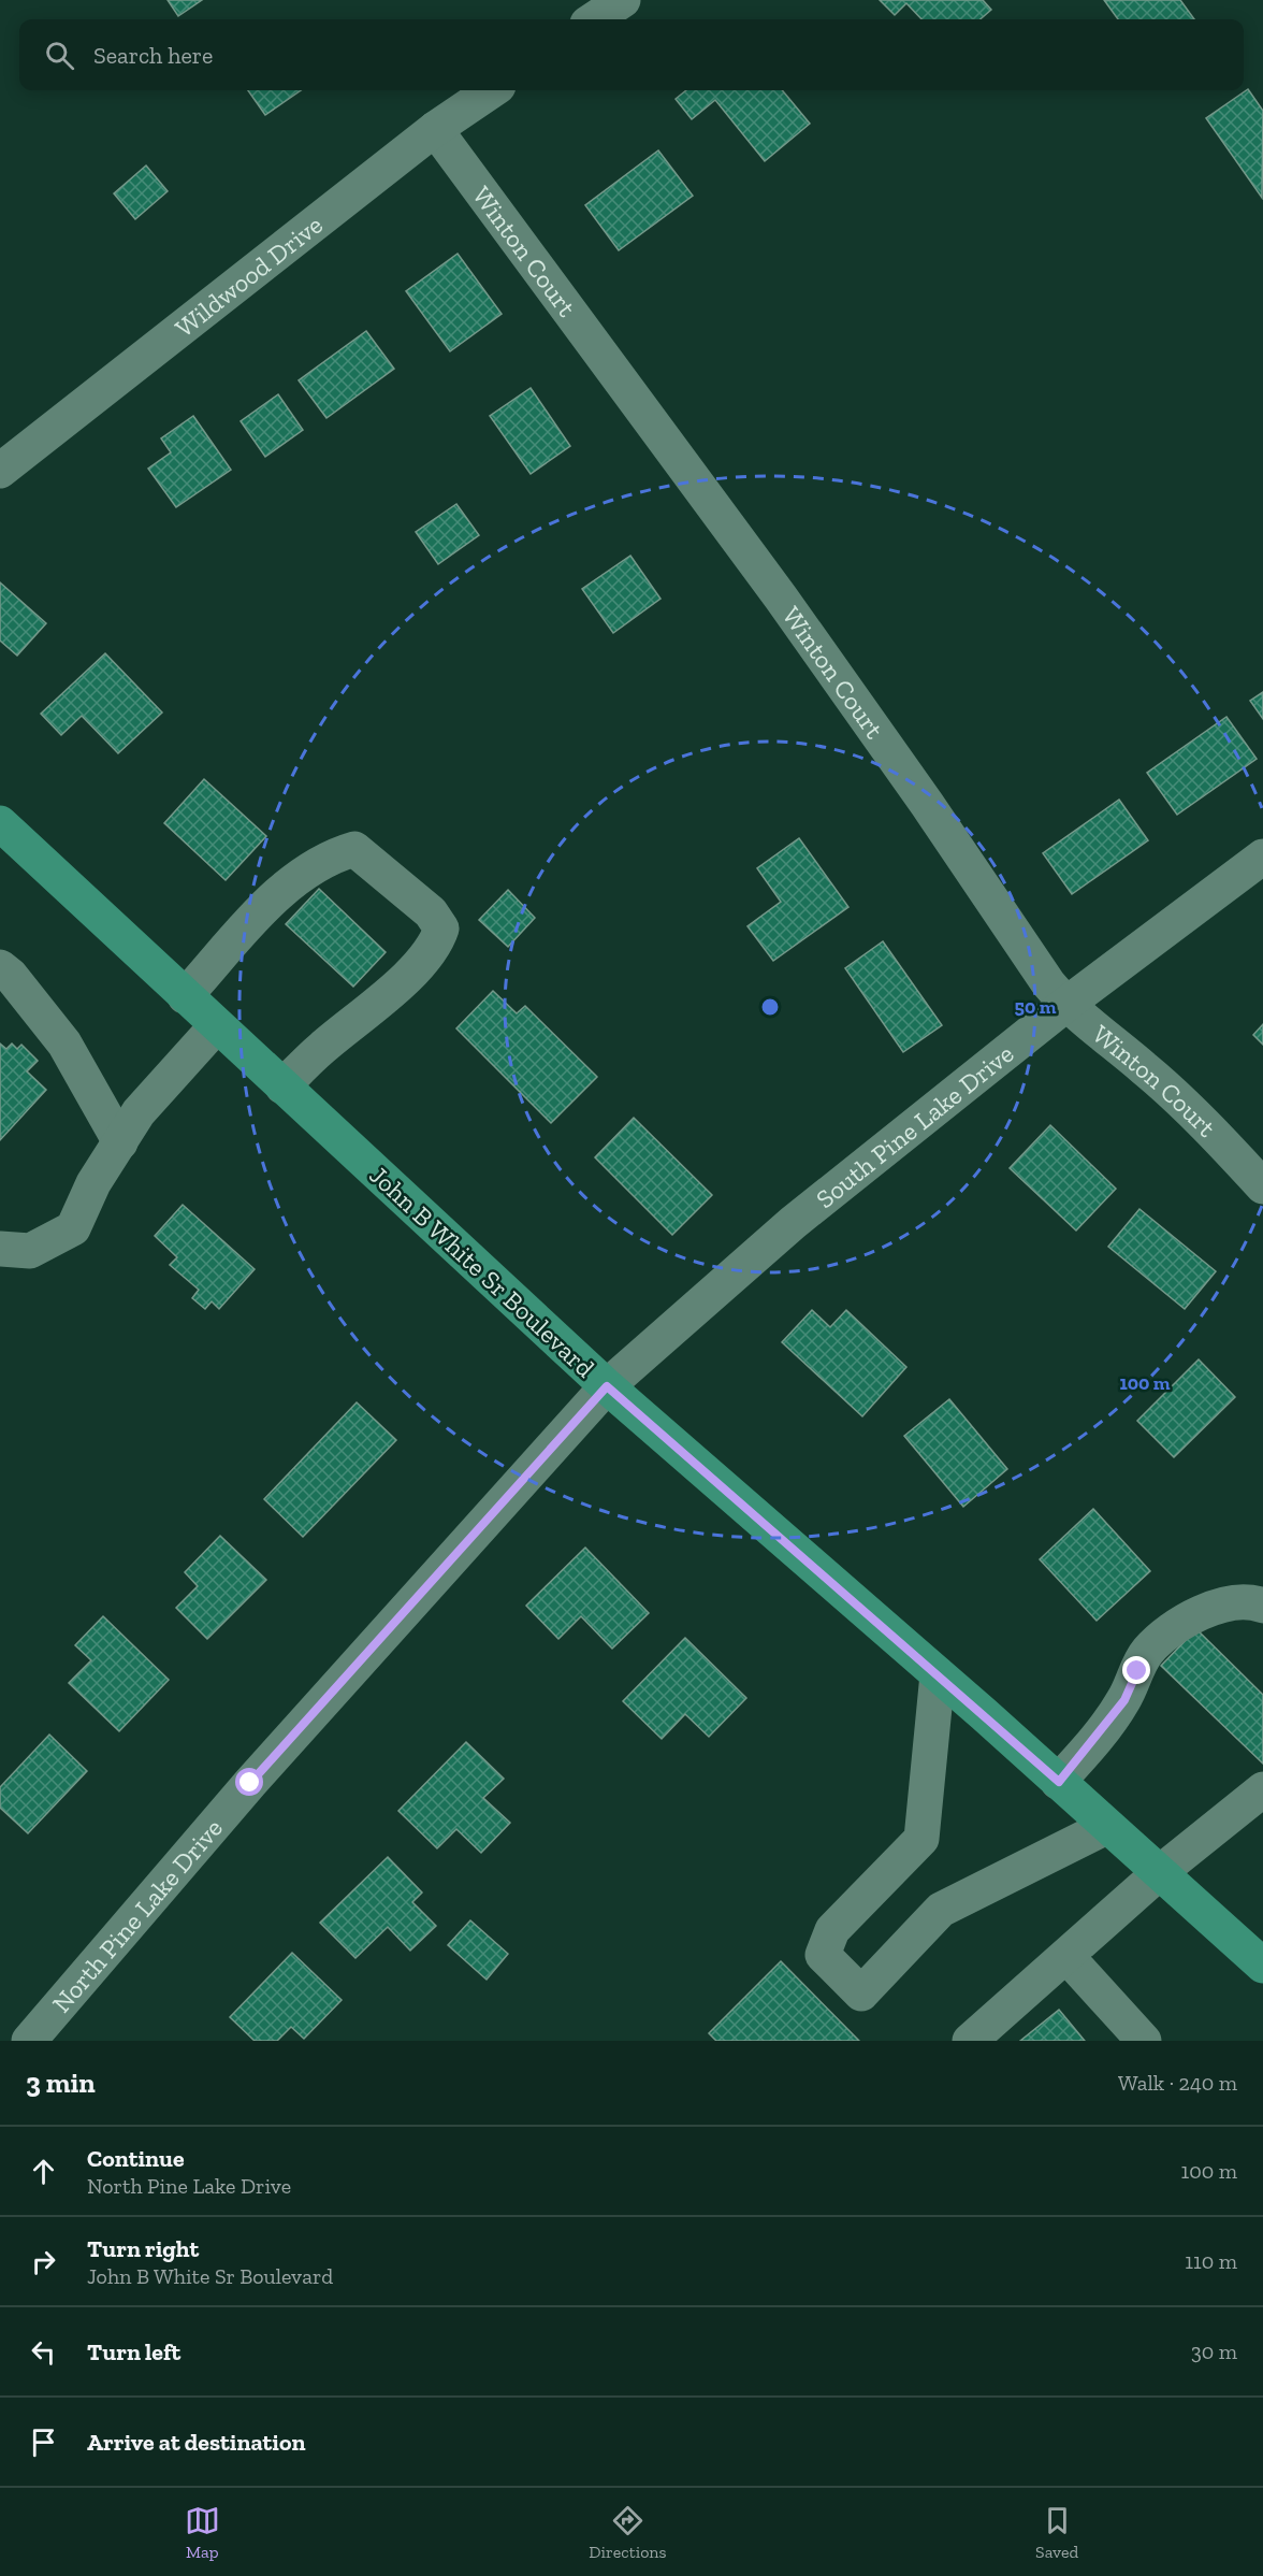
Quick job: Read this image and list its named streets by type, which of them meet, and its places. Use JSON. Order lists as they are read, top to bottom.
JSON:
{
  "streets": {
    "main road": ["John B White Sr Boulevard"],
    "street": [
      "Winton Court",
      "Wildwood Drive",
      "South Pine Lake Drive",
      "North Pine Lake Drive"
    ]
  },
  "crossings": [
    ["Winton Court", "Wildwood Drive"],
    ["Winton Court", "South Pine Lake Drive"],
    ["South Pine Lake Drive", "John B White Sr Boulevard"],
    ["South Pine Lake Drive", "North Pine Lake Drive"],
    ["John B White Sr Boulevard", "North Pine Lake Drive"]
  ],
  "page": {
    "search": "Search here",
    "heading": ["3 min", "Walk · 240 m"],
    "list": [
      ["Continue", "North Pine Lake Drive", "100 m"],
      ["Turn right", "John B White Sr Boulevard", "110 m"],
      ["Turn left", "30 m"],
      "Arrive at destination"
    ],
    "nav": ["Map", "Directions", "Saved"]
  },
  "rings": ["50 m", "100 m"]
}
